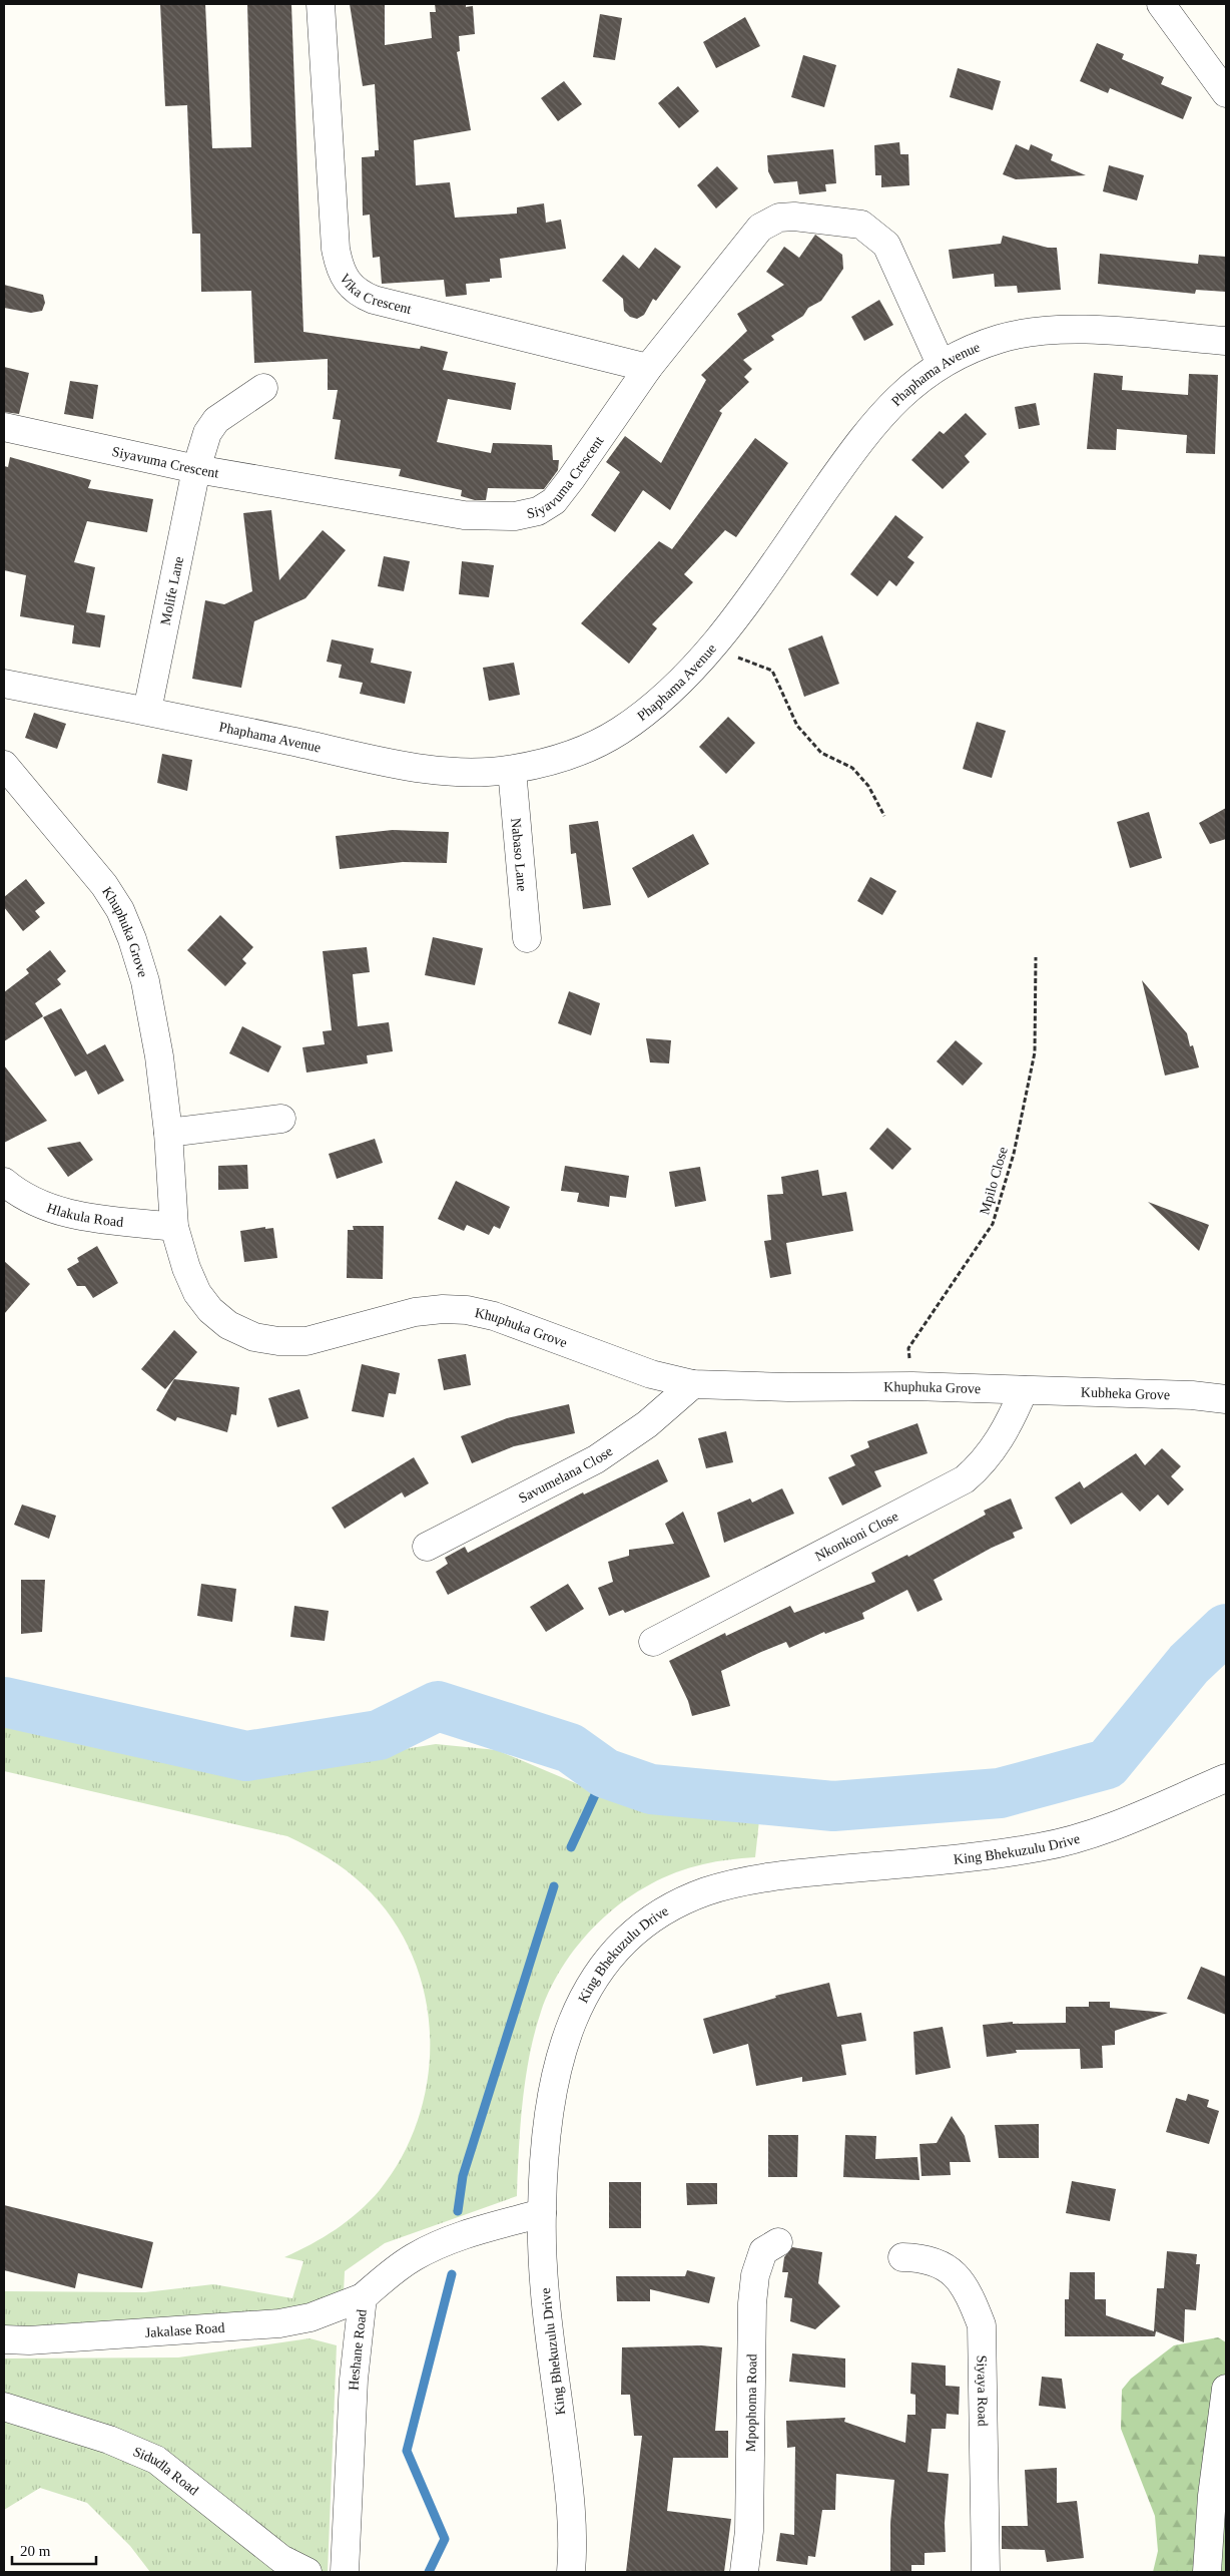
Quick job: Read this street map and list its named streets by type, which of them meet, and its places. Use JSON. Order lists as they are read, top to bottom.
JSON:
{
  "streets": {
    "street": [
      "Vika Crescent",
      "Phaphama Avenue",
      "Siyavuma Crescent",
      "Molife Lane",
      "Nabaso Lane",
      "Khuphuka Grove",
      "Hlakula Road",
      "Kubheka Grove",
      "Savumelana Close",
      "Nkonkoni Close",
      "King Bhekuzulu Drive",
      "Jakalase Road",
      "Heshane Road",
      "Siyaya Road",
      "Mpophoma Road",
      "Sidudla Road"
    ],
    "path": ["Mpilo Close"]
  },
  "crossings": [
    ["Vika Crescent", "Siyavuma Crescent"],
    ["Phaphama Avenue", "Siyavuma Crescent"],
    ["Phaphama Avenue", "Molife Lane"],
    ["Phaphama Avenue", "Nabaso Lane"],
    ["Siyavuma Crescent", "Molife Lane"],
    ["Khuphuka Grove", "Mpilo Close"],
    ["Khuphuka Grove", "Hlakula Road"],
    ["Khuphuka Grove", "Kubheka Grove"],
    ["Khuphuka Grove", "Savumelana Close"],
    ["Khuphuka Grove", "Nkonkoni Close"],
    ["Kubheka Grove", "Nkonkoni Close"],
    ["King Bhekuzulu Drive", "Heshane Road"],
    ["Jakalase Road", "Heshane Road"]
  ],
  "scale_bar": "20 m"
}
